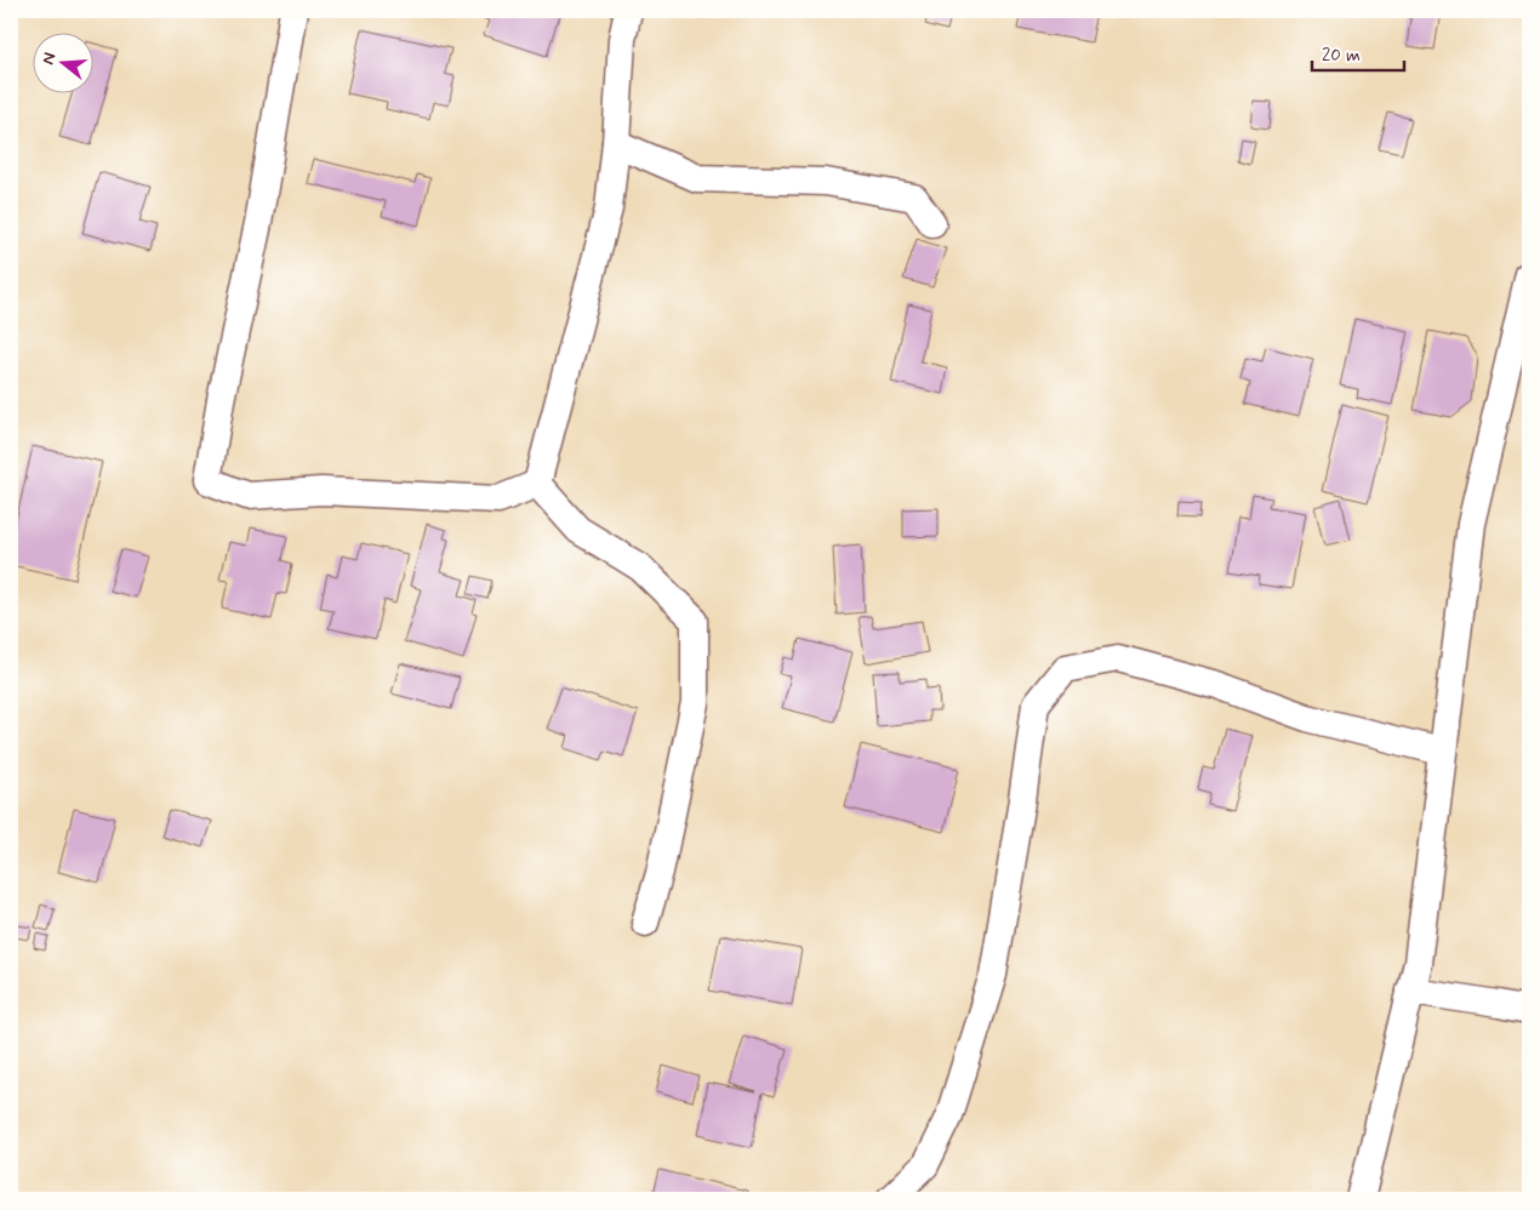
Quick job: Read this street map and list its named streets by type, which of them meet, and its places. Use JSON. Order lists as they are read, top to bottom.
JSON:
{
  "scale_bar": "20 m",
  "north": "left"
}
